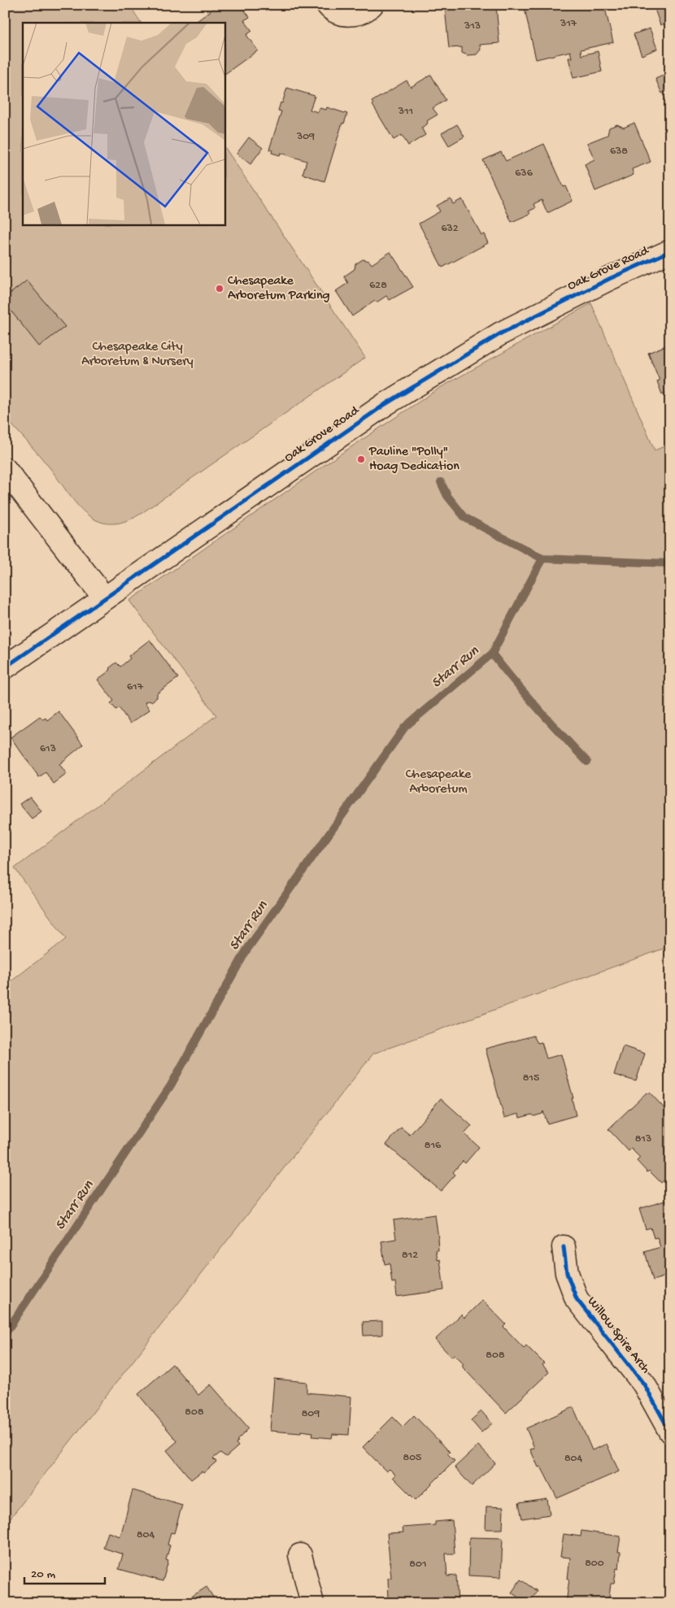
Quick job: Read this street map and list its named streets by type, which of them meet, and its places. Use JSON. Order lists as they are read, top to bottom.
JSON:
{
  "streets": {
    "street": ["Oak Grove Road", "Willow Spire Arch"]
  },
  "water": ["Starr Run"],
  "parks": ["Chesapeake City Arboretum & Nursery", "Chesapeake Arboretum"],
  "places": ["Chesapeake Arboretum Parking", "Pauline \"Polly\" Hoag Dedication"],
  "house_numbers": [
    "317",
    "313",
    "311",
    "309",
    "638",
    "636",
    "632",
    "628",
    "617",
    "613",
    "815",
    "813",
    "816",
    "812",
    "808",
    "808",
    "809",
    "805",
    "804",
    "804",
    "800",
    "801"
  ],
  "scale_bar": "20 m"
}
